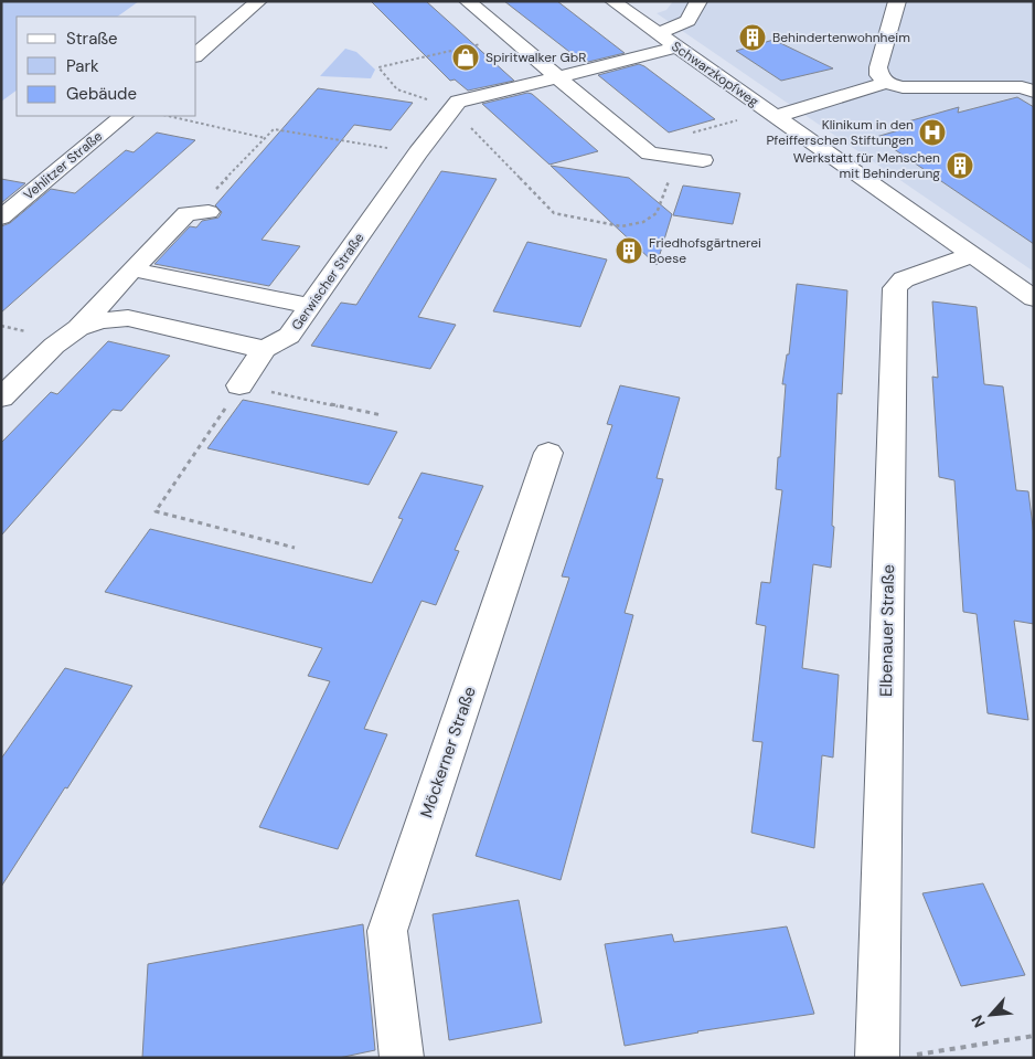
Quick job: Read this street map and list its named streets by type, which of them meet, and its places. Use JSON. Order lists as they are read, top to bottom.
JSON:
{
  "streets": {
    "street": [
      "Schwarzkopfweg",
      "Vehlitzer Straße",
      "Gerwischer Straße",
      "Elbenauer Straße",
      "Möckerner Straße"
    ]
  },
  "crossings": [
    ["Schwarzkopfweg", "Gerwischer Straße"],
    ["Schwarzkopfweg", "Elbenauer Straße"]
  ],
  "places": {
    "building": ["Behindertenwohnheim", "Werkstatt für Menschen mit Behinderung", "Friedhofsgärtnerei Boese"],
    "shop": ["Spiritwalker GbR"],
    "hospital": ["Klinikum in den Pfeifferschen Stiftungen"]
  },
  "legend": ["Straße", "Park", "Gebäude"],
  "north": "bottom left"
}
